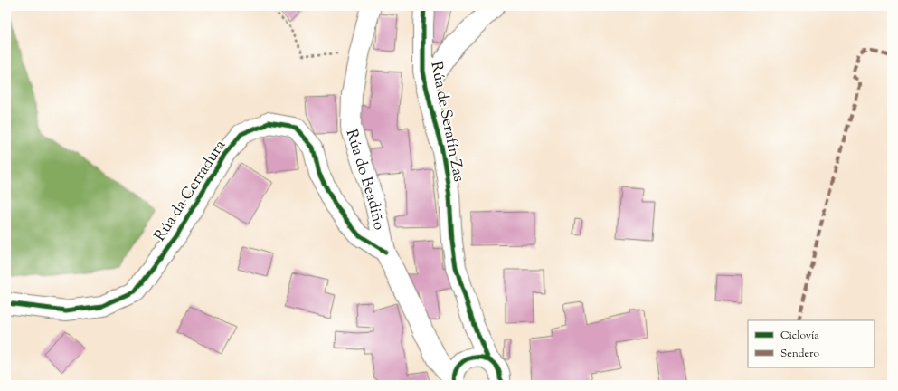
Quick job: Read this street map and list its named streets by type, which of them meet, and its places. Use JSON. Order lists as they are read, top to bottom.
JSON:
{
  "streets": {
    "street": ["Rúa de Serafín Zas", "Rúa do Beadiño", "Rúa da Cerradura"]
  },
  "crossings": [
    ["Rúa de Serafín Zas", "Rúa do Beadiño"],
    ["Rúa do Beadiño", "Rúa da Cerradura"]
  ],
  "legend": ["Ciclovía", "Sendero"]
}
